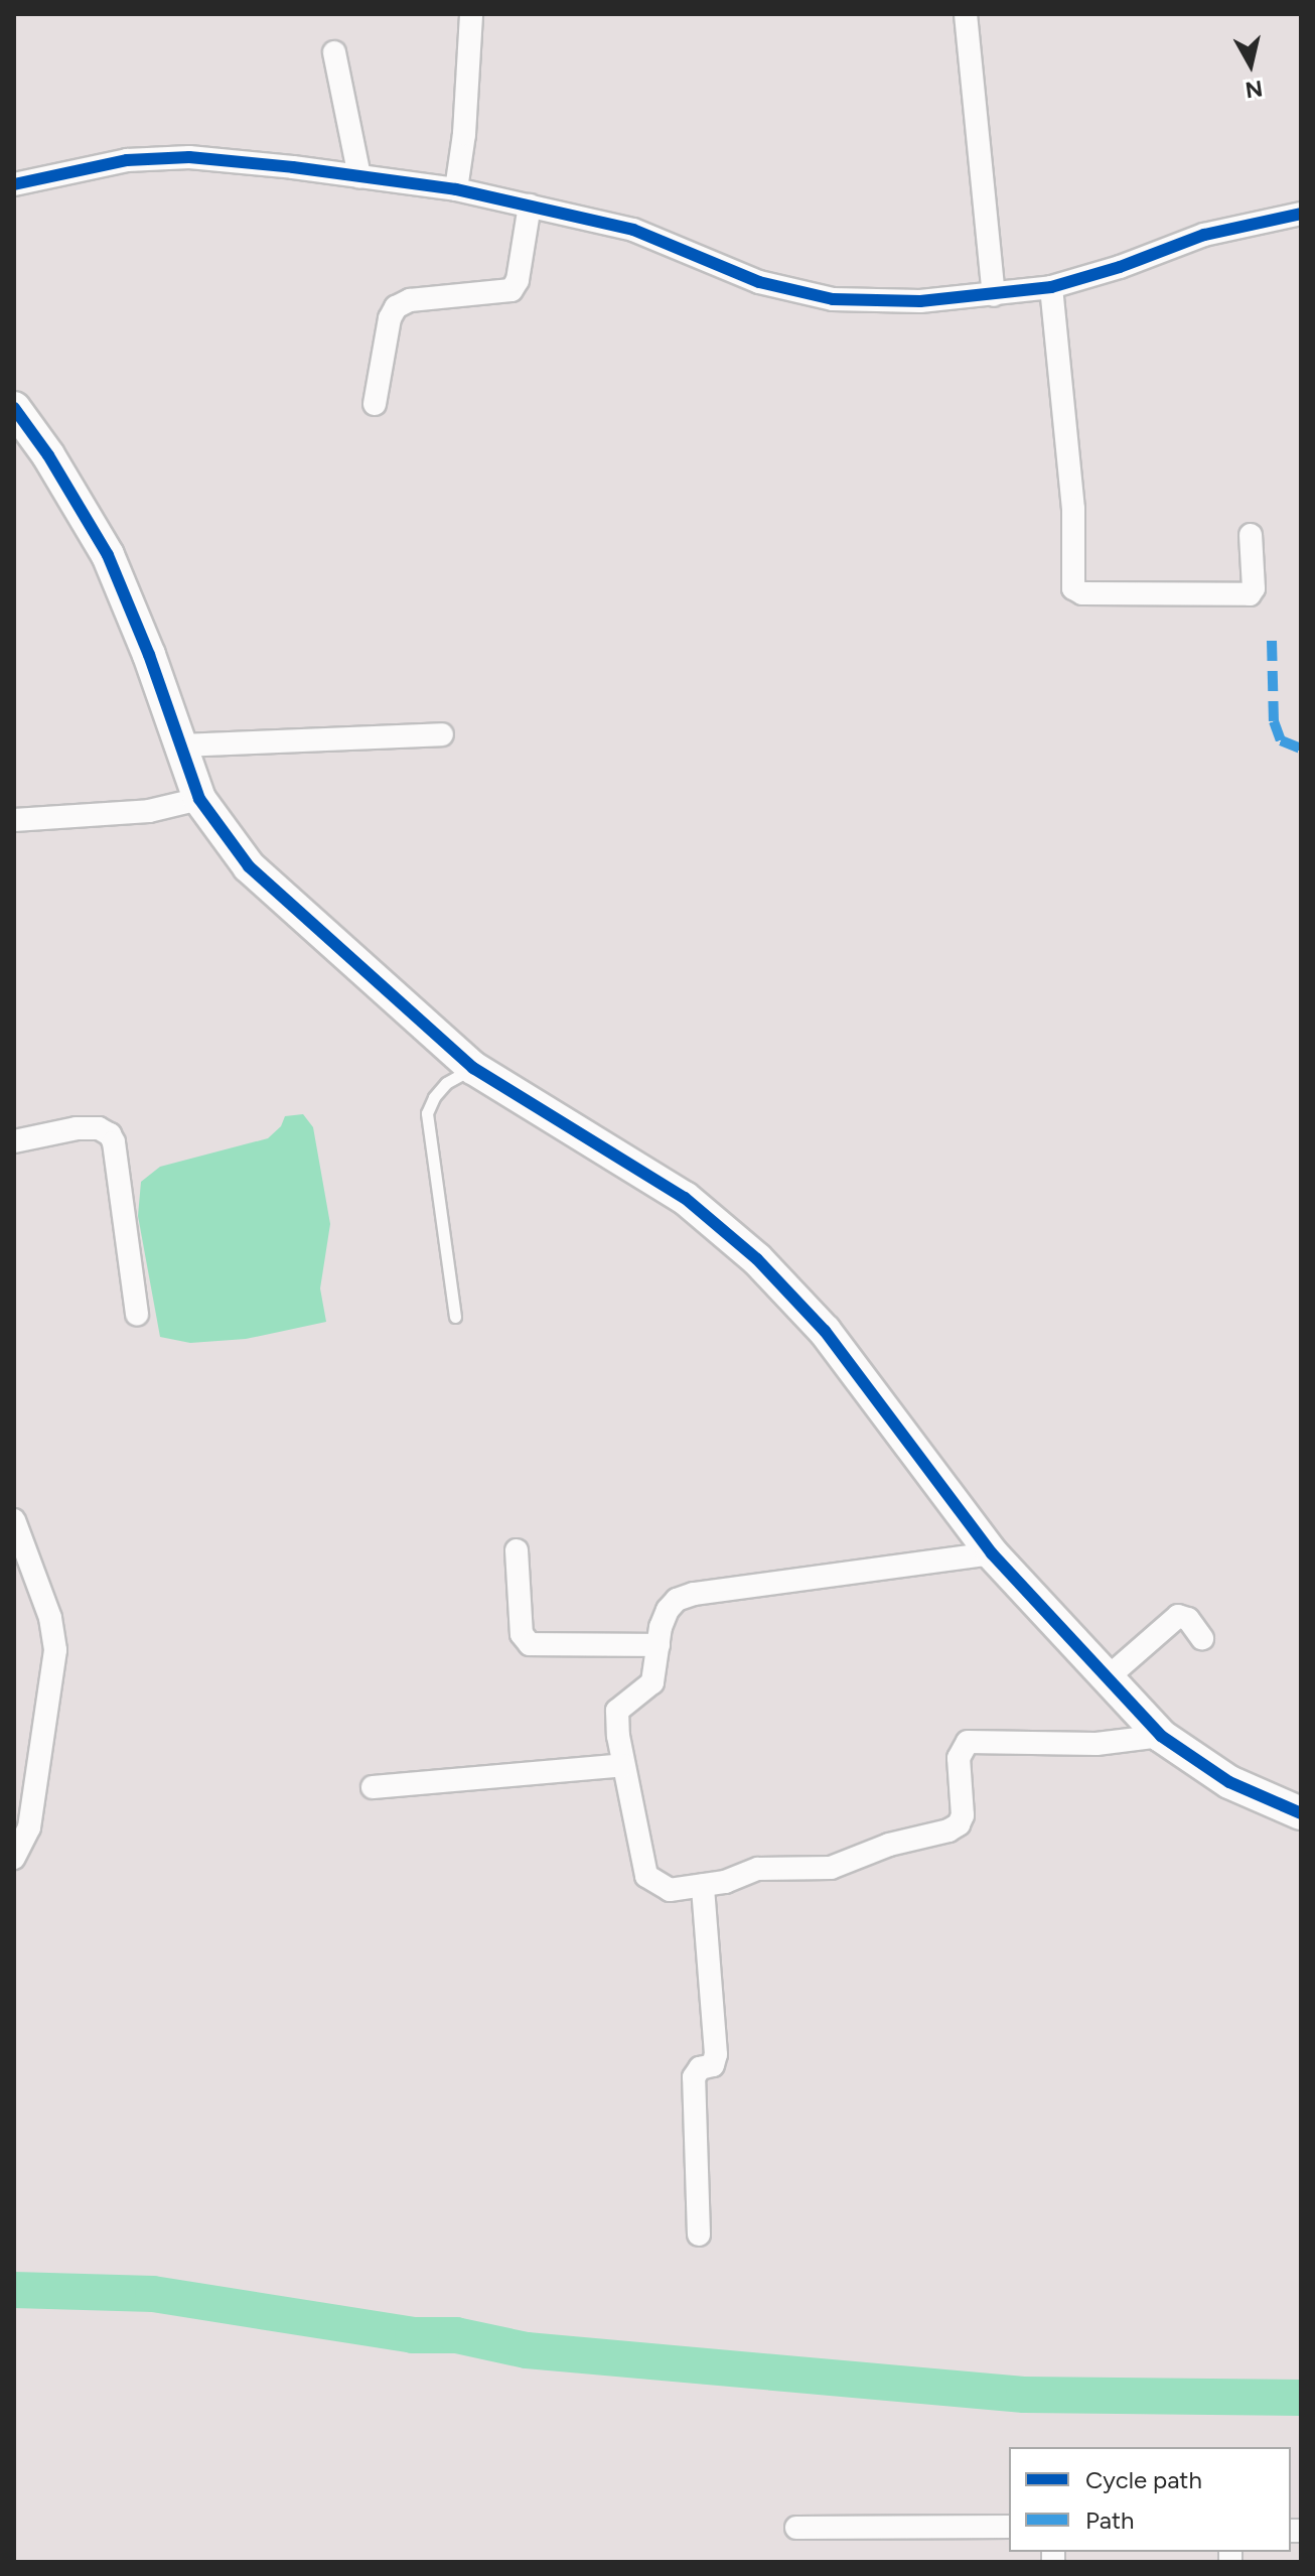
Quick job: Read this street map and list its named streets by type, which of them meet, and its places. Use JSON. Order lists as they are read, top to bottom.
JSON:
{
  "legend": ["Cycle path", "Path"],
  "north": "bottom"
}
